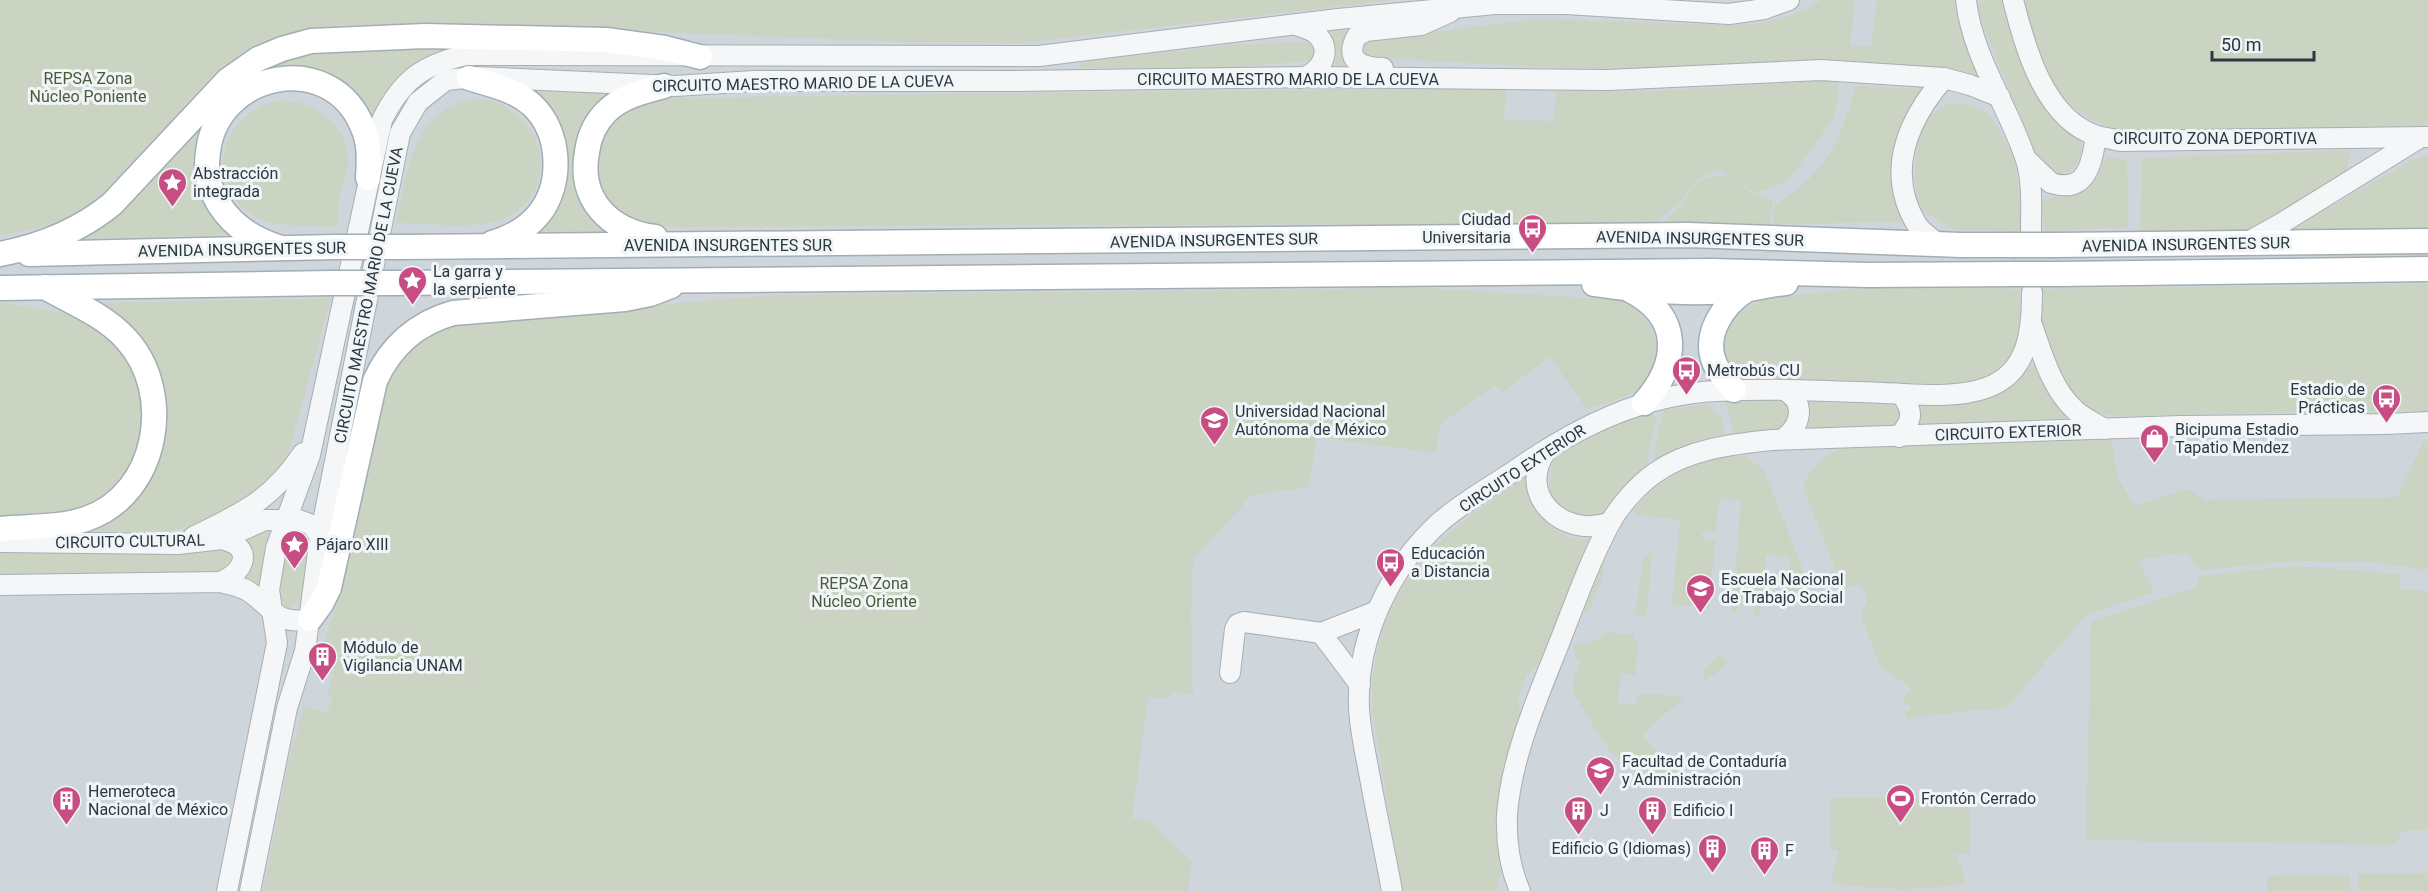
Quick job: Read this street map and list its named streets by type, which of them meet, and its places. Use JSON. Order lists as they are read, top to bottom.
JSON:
{
  "streets": {
    "main road": ["AVENIDA INSURGENTES SUR"],
    "street": [
      "CIRCUITO MAESTRO MARIO DE LA CUEVA",
      "CIRCUITO ZONA DEPORTIVA",
      "CIRCUITO EXTERIOR",
      "CIRCUITO CULTURAL"
    ]
  },
  "crossings": [
    ["CIRCUITO MAESTRO MARIO DE LA CUEVA", "AVENIDA INSURGENTES SUR"],
    ["CIRCUITO MAESTRO MARIO DE LA CUEVA", "CIRCUITO CULTURAL"]
  ],
  "parks": ["REPSA Zona Núcleo Poniente", "REPSA Zona Núcleo Oriente"],
  "places": {
    "place": ["Abstracción integrada", "La garra y la serpiente", "Pájaro XIII"],
    "bus stop": [
      "Ciudad Universitaria",
      "Metrobús CU",
      "Estadio de Prácticas",
      "Educación a Distancia"
    ],
    "school or university": ["Universidad Nacional Autónoma de México", "Escuela Nacional de Trabajo Social", "Facultad de Contaduría y Administración"],
    "shop": ["Bicipuma Estadio Tapatio Mendez"],
    "building": [
      "Módulo de Vigilancia UNAM",
      "Hemeroteca Nacional de México",
      "J",
      "Edificio I",
      "Edificio G (Idiomas)",
      "F"
    ],
    "sports": ["Frontón Cerrado"]
  },
  "scale_bar": "50 m"
}
